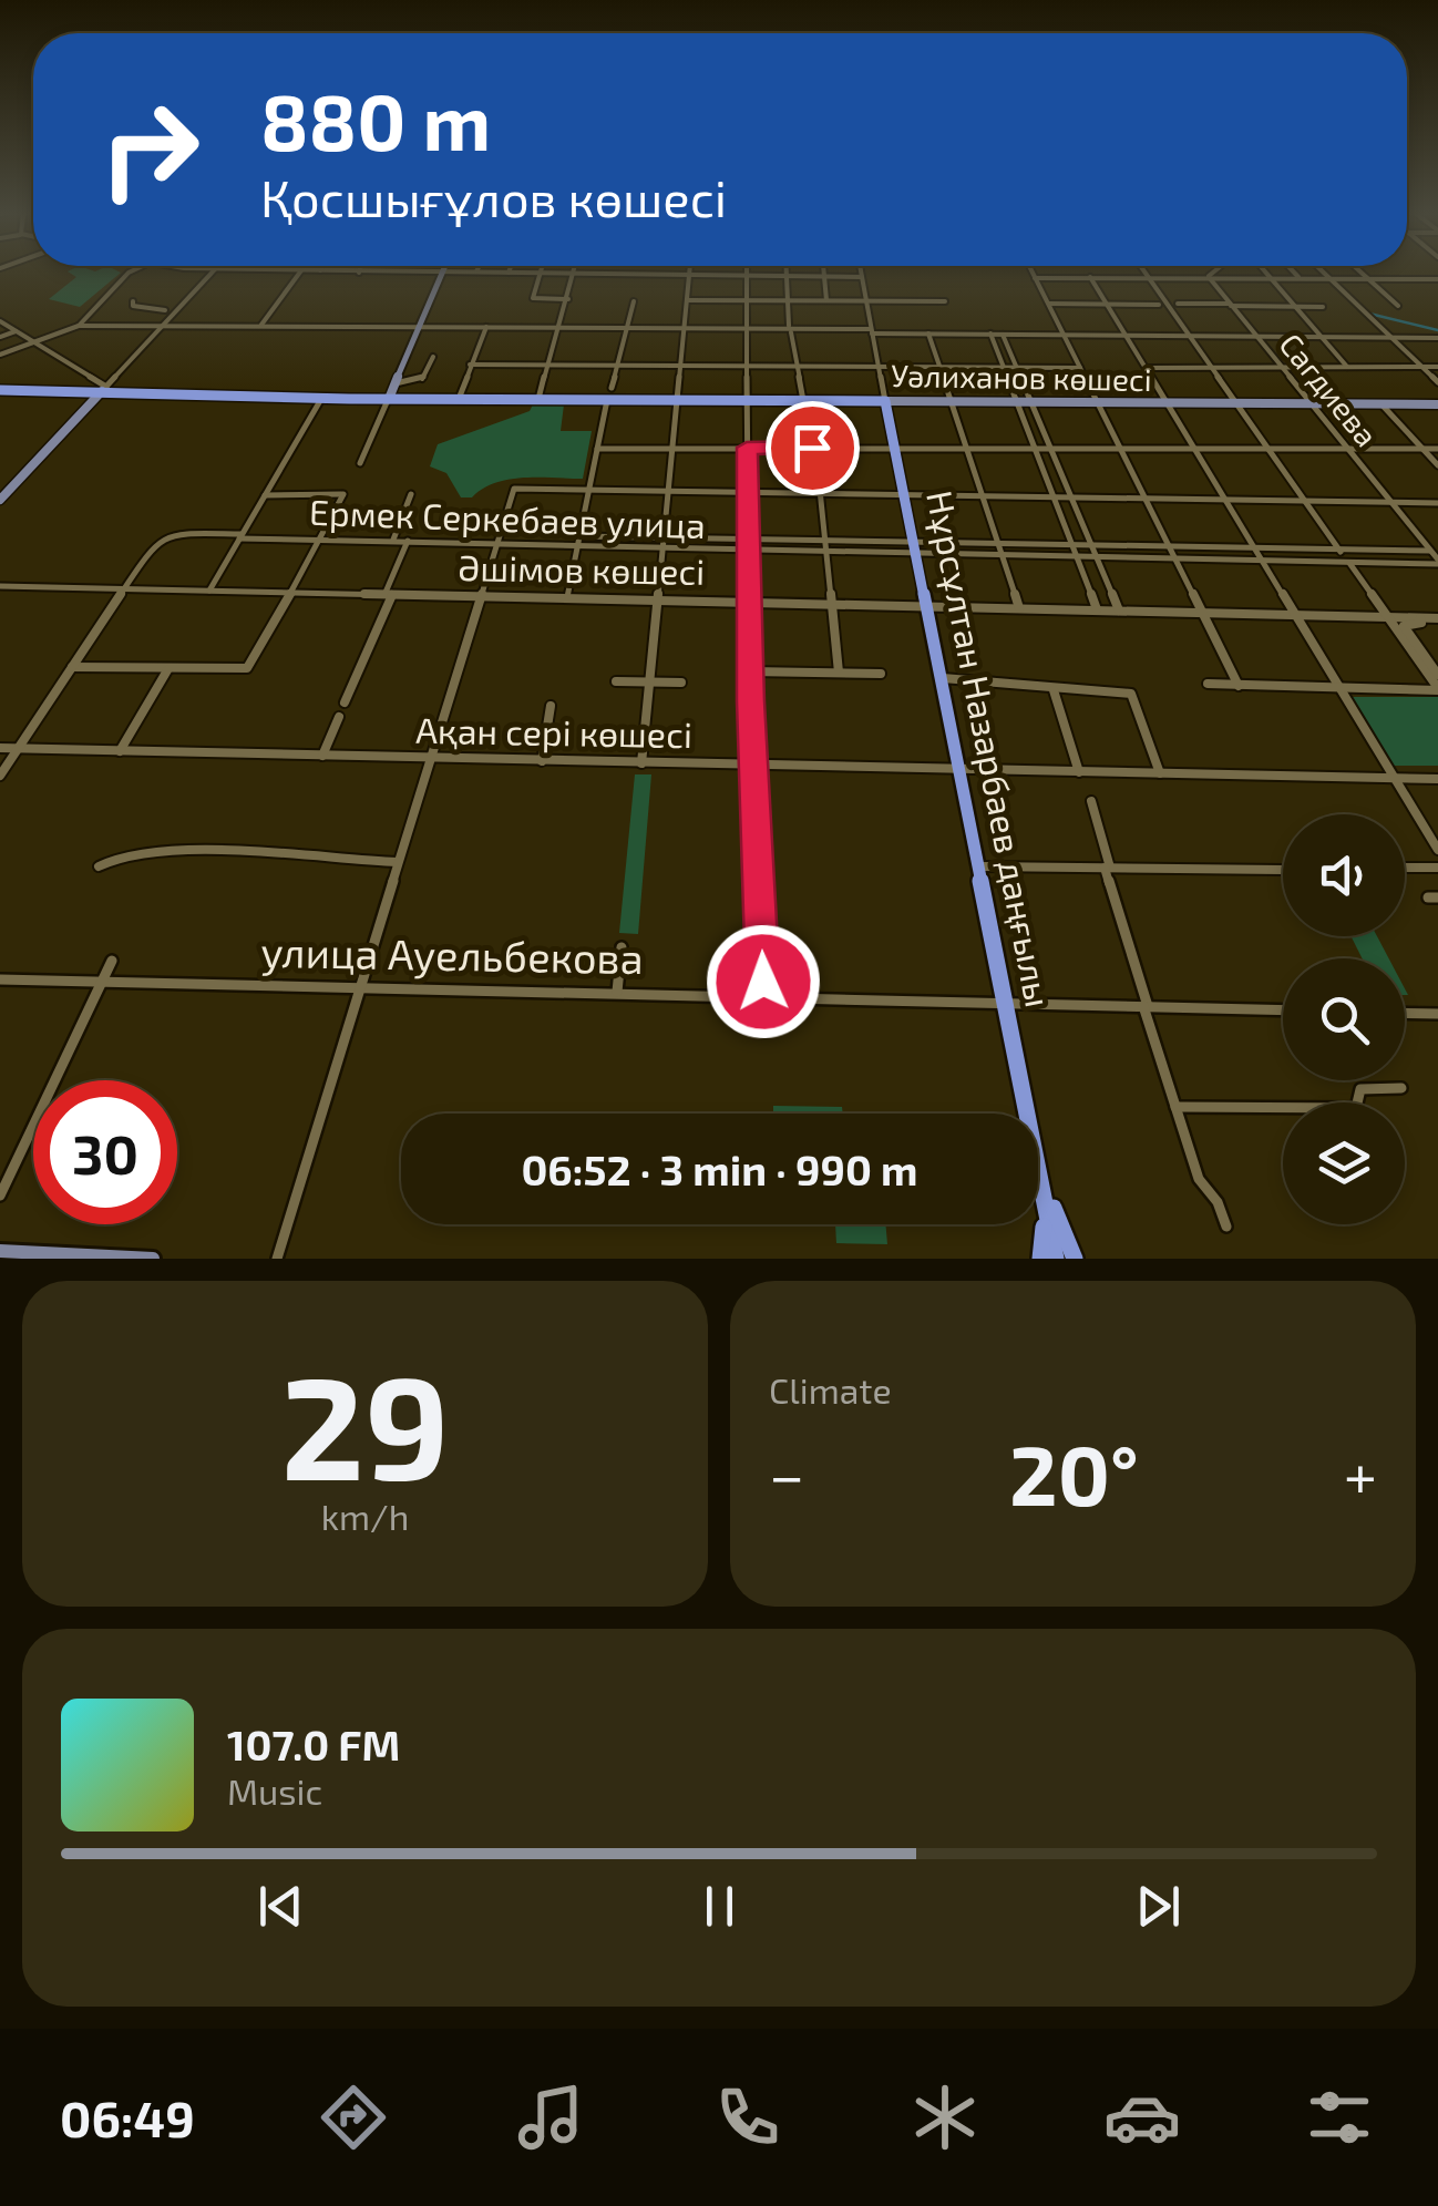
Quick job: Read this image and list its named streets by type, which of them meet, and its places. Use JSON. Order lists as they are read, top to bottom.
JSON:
{
  "streets": {
    "highway": ["Уәлиханов көшесі", "Нұрсұлтан Назарбаев даңғылы"],
    "street": [
      "Сагдиева",
      "Ермек Серкебаев улица",
      "Әшімов көшесі",
      "Ақан сері көшесі",
      "улица Ауельбекова"
    ]
  },
  "crossings": [
    ["Уәлиханов көшесі", "Сагдиева"],
    ["Уәлиханов көшесі", "Нұрсұлтан Назарбаев даңғылы"],
    ["Сагдиева", "Ермек Серкебаев улица"],
    ["Ермек Серкебаев улица", "Нұрсұлтан Назарбаев даңғылы"],
    ["Әшімов көшесі", "Нұрсұлтан Назарбаев даңғылы"],
    ["Ақан сері көшесі", "Нұрсұлтан Назарбаев даңғылы"],
    ["Нұрсұлтан Назарбаев даңғылы", "улица Ауельбекова"]
  ],
  "page": {
    "turn": ["880 m", "Қосшығұлов көшесі"],
    "limit": "30",
    "trip": "06:52 · 3 min · 990 m",
    "tile": [
      ["29", "km/h"],
      "Climate"
    ],
    "heat": ["−", "20°", "+"],
    "song": ["107.0 FM", "Music"],
    "tabs": "06:49"
  }
}
